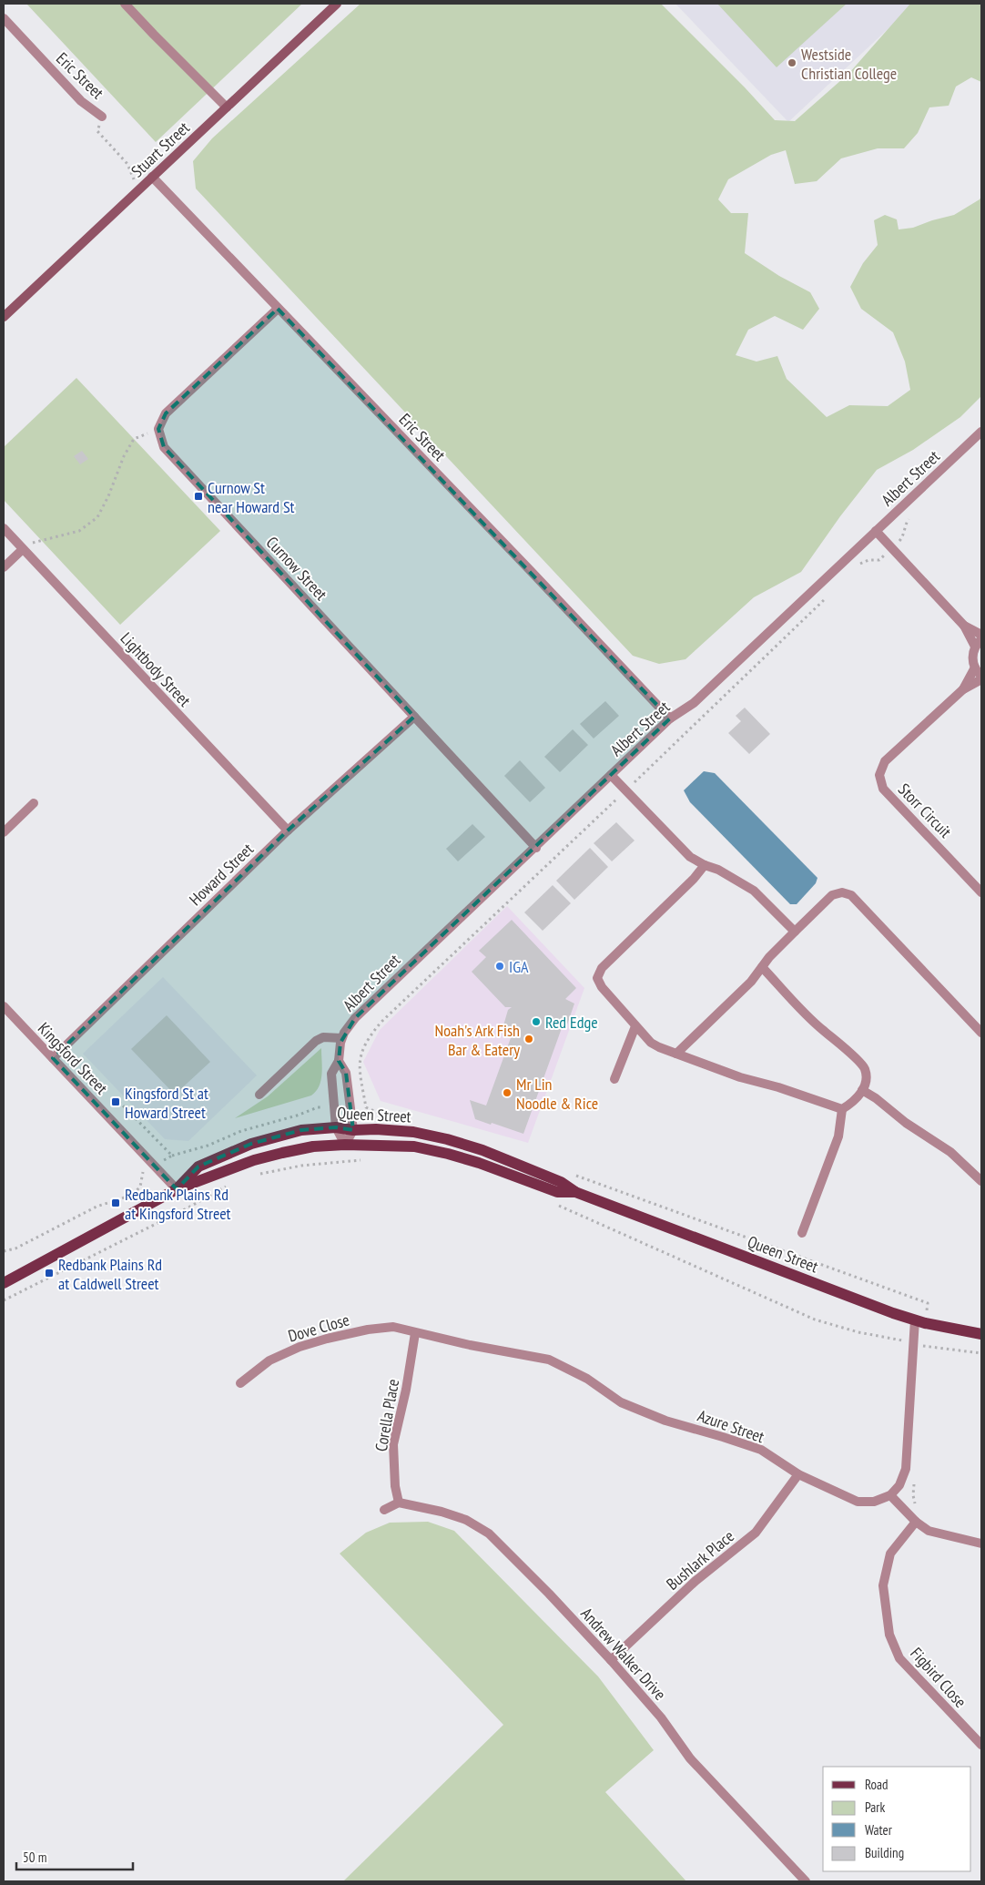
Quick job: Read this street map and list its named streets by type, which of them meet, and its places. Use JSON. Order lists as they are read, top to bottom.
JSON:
{
  "streets": {
    "main road": ["Queen Street"],
    "street": [
      "Eric Street",
      "Stuart Street",
      "Albert Street",
      "Curnow Street",
      "Lightbody Street",
      "Storr Circuit",
      "Howard Street",
      "Kingsford Street",
      "Dove Close",
      "Corella Place",
      "Azure Street",
      "Bushlark Place",
      "Andrew Walker Drive",
      "Figbird Close"
    ]
  },
  "crossings": [
    ["Eric Street", "Stuart Street"],
    ["Eric Street", "Albert Street"],
    ["Albert Street", "Curnow Street"],
    ["Albert Street", "Queen Street"],
    ["Curnow Street", "Howard Street"],
    ["Lightbody Street", "Howard Street"],
    ["Howard Street", "Kingsford Street"],
    ["Kingsford Street", "Queen Street"],
    ["Dove Close", "Corella Place"],
    ["Dove Close", "Azure Street"],
    ["Corella Place", "Azure Street"],
    ["Corella Place", "Andrew Walker Drive"],
    ["Azure Street", "Bushlark Place"],
    ["Bushlark Place", "Andrew Walker Drive"]
  ],
  "places": {
    "other": [
      "Westside Christian College",
      "IGA",
      "Red Edge",
      "Noah's Ark Fish Bar & Eatery",
      "Mr Lin Noodle & Rice"
    ],
    "transit": [
      "Curnow St near Howard St",
      "Kingsford St at Howard Street",
      "Redbank Plains Rd at Kingsford Street",
      "Redbank Plains Rd at Caldwell Street"
    ]
  },
  "legend": [
    "Road",
    "Park",
    "Water",
    "Building"
  ],
  "scale_bar": "50 m"
}
